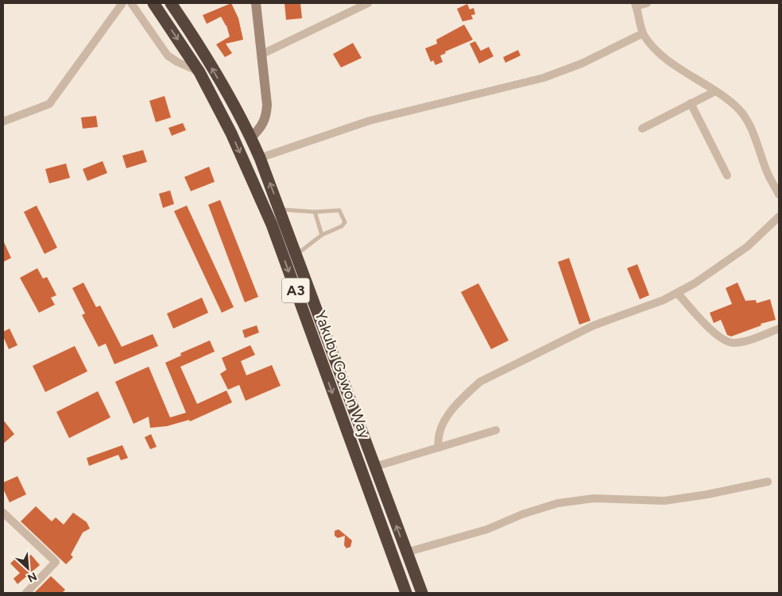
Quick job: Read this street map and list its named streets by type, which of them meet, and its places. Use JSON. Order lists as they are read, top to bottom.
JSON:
{
  "streets": {
    "highway": ["A3", "Yakubu Gowon Way"]
  },
  "north": "bottom right"
}
